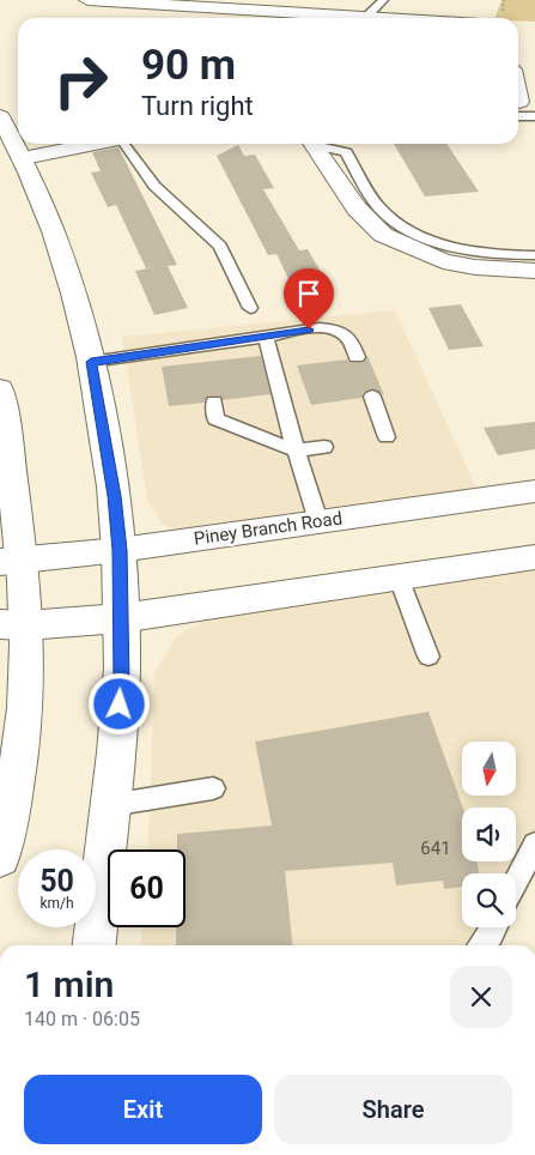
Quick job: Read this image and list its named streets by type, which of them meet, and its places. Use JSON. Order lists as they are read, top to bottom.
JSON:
{
  "streets": {
    "main road": ["Piney Branch Road"]
  },
  "house_numbers": ["641"],
  "north": "bottom",
  "page": {
    "turn": ["90 m", "Turn right"],
    "speed": "50 km/h",
    "limit": "60",
    "heading": ["1 min", "140 m · 06:05"],
    "buttons": ["Exit", "Share"]
  }
}
